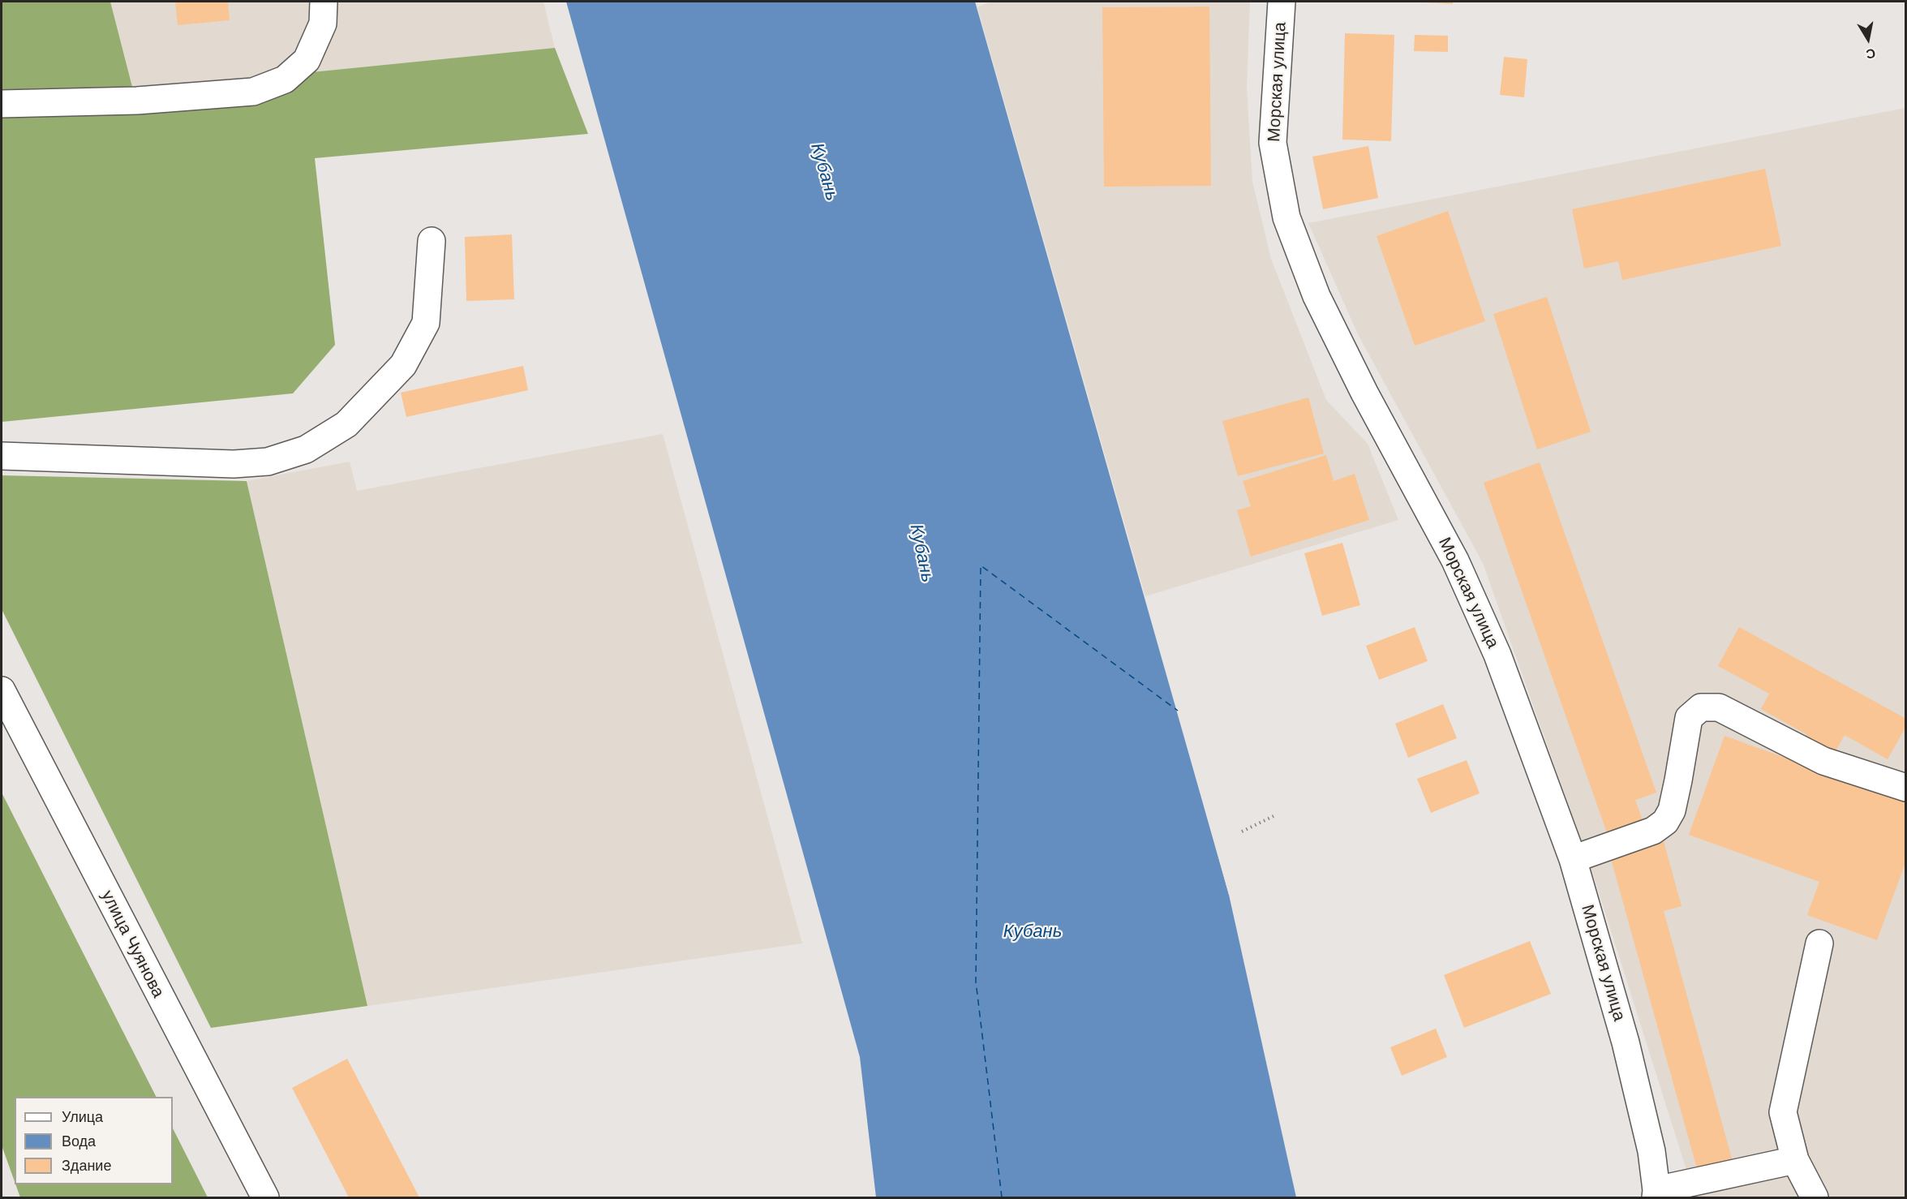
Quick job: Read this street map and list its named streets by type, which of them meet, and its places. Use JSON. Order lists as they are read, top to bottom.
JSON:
{
  "streets": {
    "street": ["Морская улица", "улица Чуянова"]
  },
  "water": ["Кубань"],
  "legend": ["Улица", "Вода", "Здание"],
  "north": "bottom"
}
